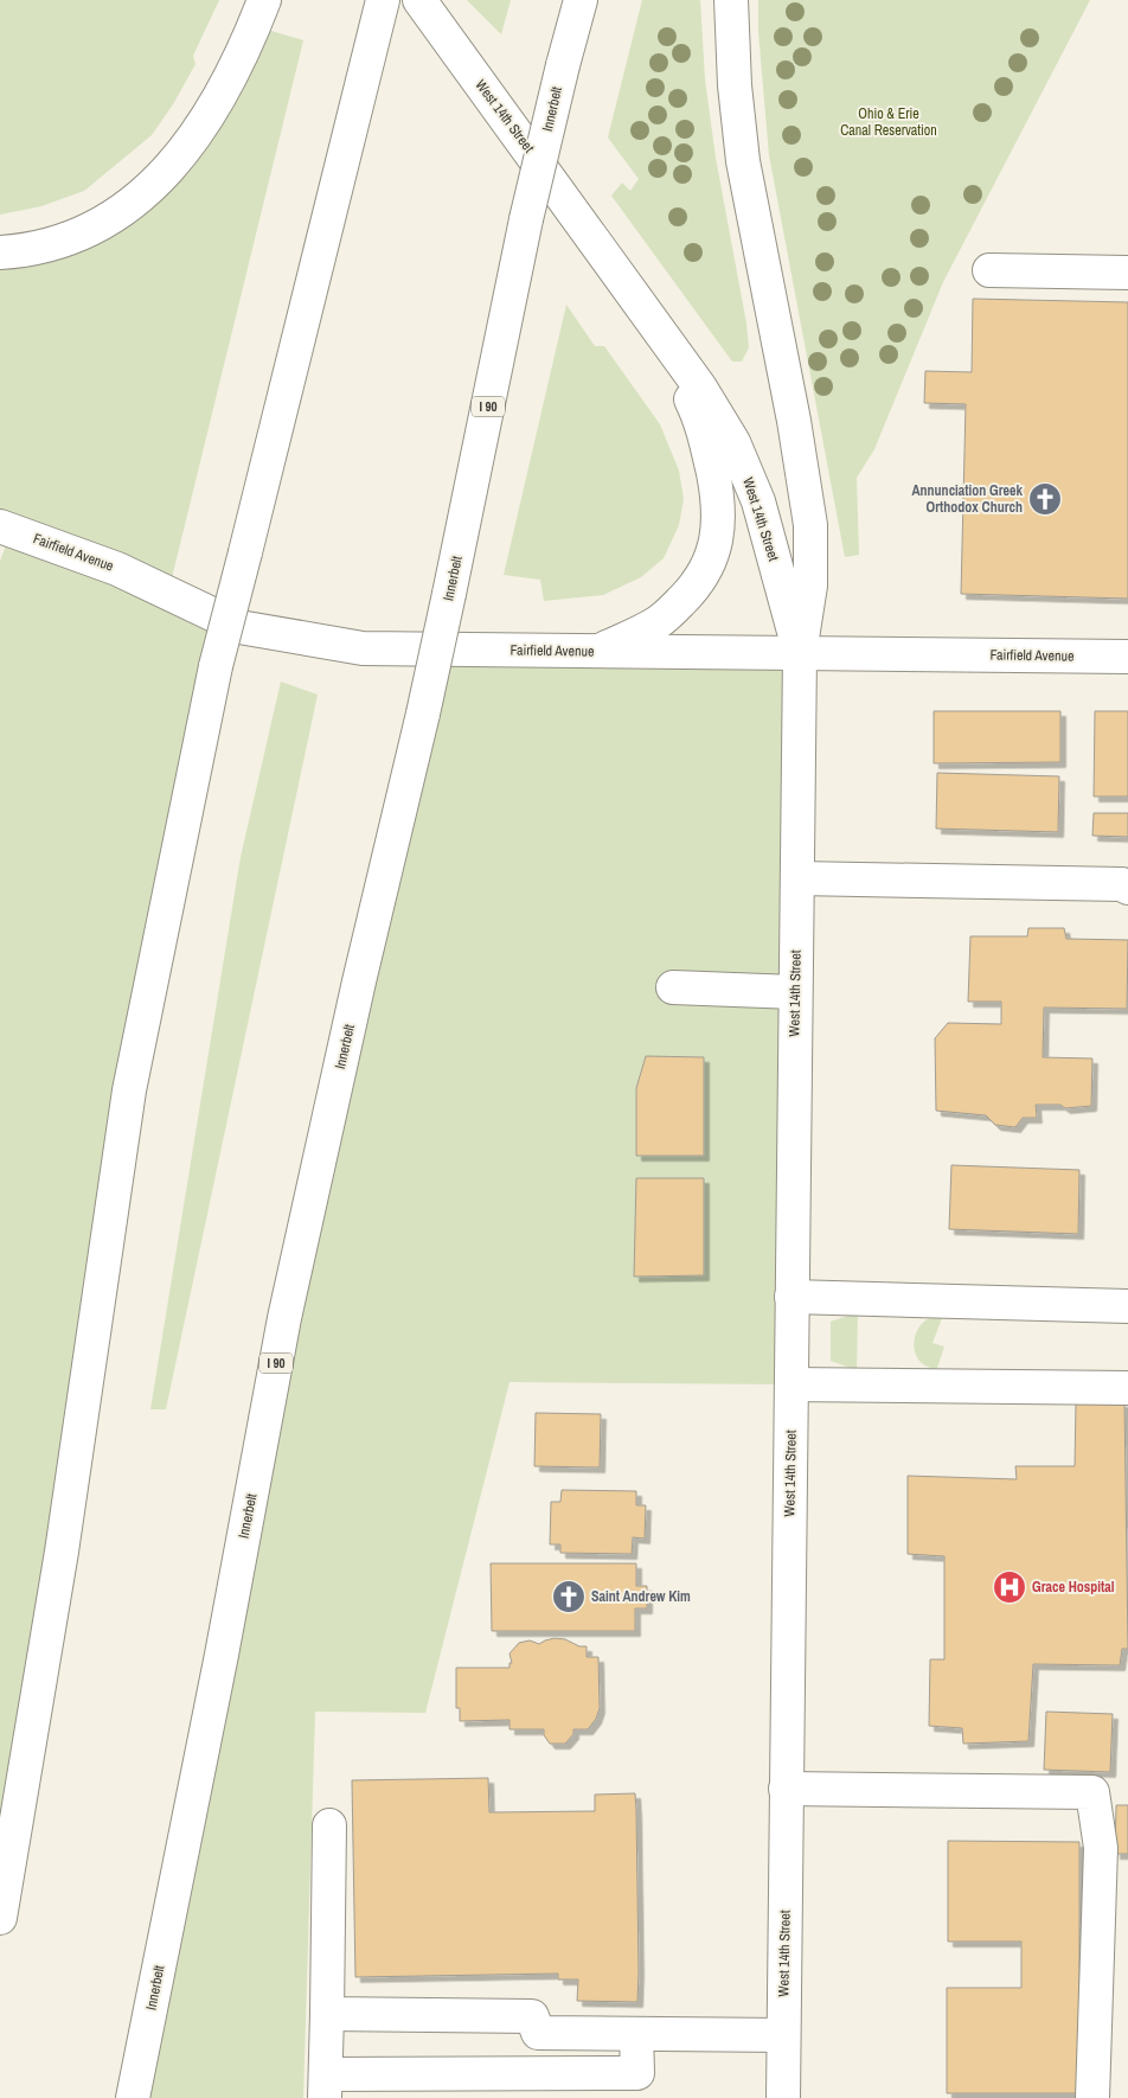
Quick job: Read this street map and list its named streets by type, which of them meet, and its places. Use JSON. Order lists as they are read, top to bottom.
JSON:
{
  "streets": {
    "main road": [
      "Innerbelt",
      "West 14th Street",
      "I 90",
      "Fairfield Avenue"
    ]
  },
  "crossings": [
    ["West 14th Street", "Fairfield Avenue"]
  ],
  "parks": ["Ohio & Erie Canal Reservation"],
  "places": {
    "church": ["Annunciation Greek Orthodox Church", "Saint Andrew Kim"],
    "hospital": ["Grace Hospital"]
  }
}
